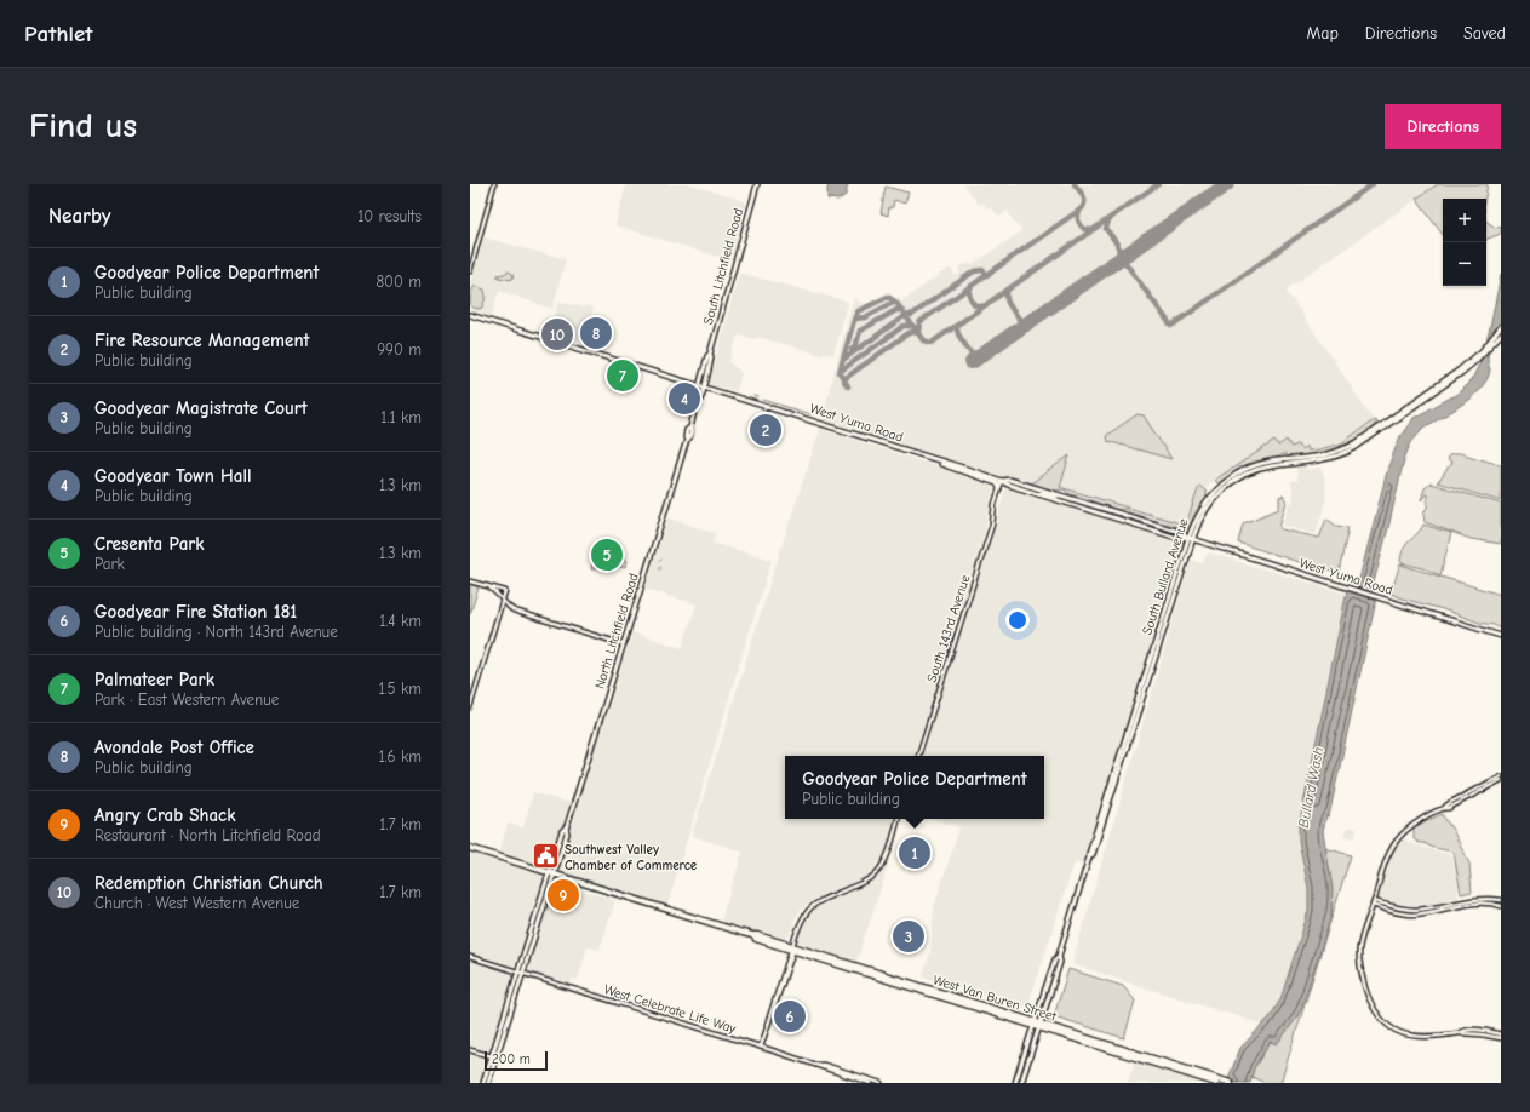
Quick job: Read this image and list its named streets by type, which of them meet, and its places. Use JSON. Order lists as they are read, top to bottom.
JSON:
{
  "streets": {
    "main road": [
      "South Litchfield Road",
      "West Yuma Road",
      "South Bullard Avenue",
      "North Litchfield Road",
      "West Van Buren Street"
    ],
    "street": ["South 143rd Avenue", "West Celebrate Life Way"]
  },
  "crossings": [
    ["South Litchfield Road", "West Yuma Road"],
    ["South Litchfield Road", "North Litchfield Road"],
    ["West Yuma Road", "South Bullard Avenue"],
    ["West Yuma Road", "South 143rd Avenue"],
    ["West Yuma Road", "North Litchfield Road"],
    ["North Litchfield Road", "West Van Buren Street"],
    ["North Litchfield Road", "West Celebrate Life Way"]
  ],
  "water": ["Bullard Wash"],
  "places": {
    "public building": ["Southwest Valley Chamber of Commerce"]
  },
  "scale_bar": "200 m",
  "page": {
    "header": "Pathlet",
    "nav": ["Map", "Directions", "Saved"],
    "buttons": "Directions",
    "title": "Find us",
    "heading": ["Nearby", "10 results"],
    "map_buttons": ["+", "−"],
    "list": [
      {
        "mark": "1",
        "name": "Goodyear Police Department",
        "note": "Public building",
        "value": "800 m"
      },
      {
        "mark": "2",
        "name": "Fire Resource Management",
        "note": "Public building",
        "value": "990 m"
      },
      {
        "mark": "3",
        "name": "Goodyear Magistrate Court",
        "note": "Public building",
        "value": "1.1 km"
      },
      {
        "mark": "4",
        "name": "Goodyear Town Hall",
        "note": "Public building",
        "value": "1.3 km"
      },
      {
        "mark": "5",
        "name": "Cresenta Park",
        "note": "Park",
        "value": "1.3 km"
      },
      {
        "mark": "6",
        "name": "Goodyear Fire Station 181",
        "note": "Public building · North 143rd Avenue",
        "value": "1.4 km"
      },
      {
        "mark": "7",
        "name": "Palmateer Park",
        "note": "Park · East Western Avenue",
        "value": "1.5 km"
      },
      {
        "mark": "8",
        "name": "Avondale Post Office",
        "note": "Public building",
        "value": "1.6 km"
      },
      {
        "mark": "9",
        "name": "Angry Crab Shack",
        "note": "Restaurant · North Litchfield Road",
        "value": "1.7 km"
      },
      {
        "mark": "10",
        "name": "Redemption Christian Church",
        "note": "Church · West Western Avenue",
        "value": "1.7 km"
      }
    ],
    "pins": [
      "8",
      "10",
      "7",
      "4",
      "2",
      "5",
      "1",
      "9",
      "3",
      "6"
    ],
    "popup": ["Goodyear Police Department", "Public building"],
    "scale": "200 m"
  }
}
